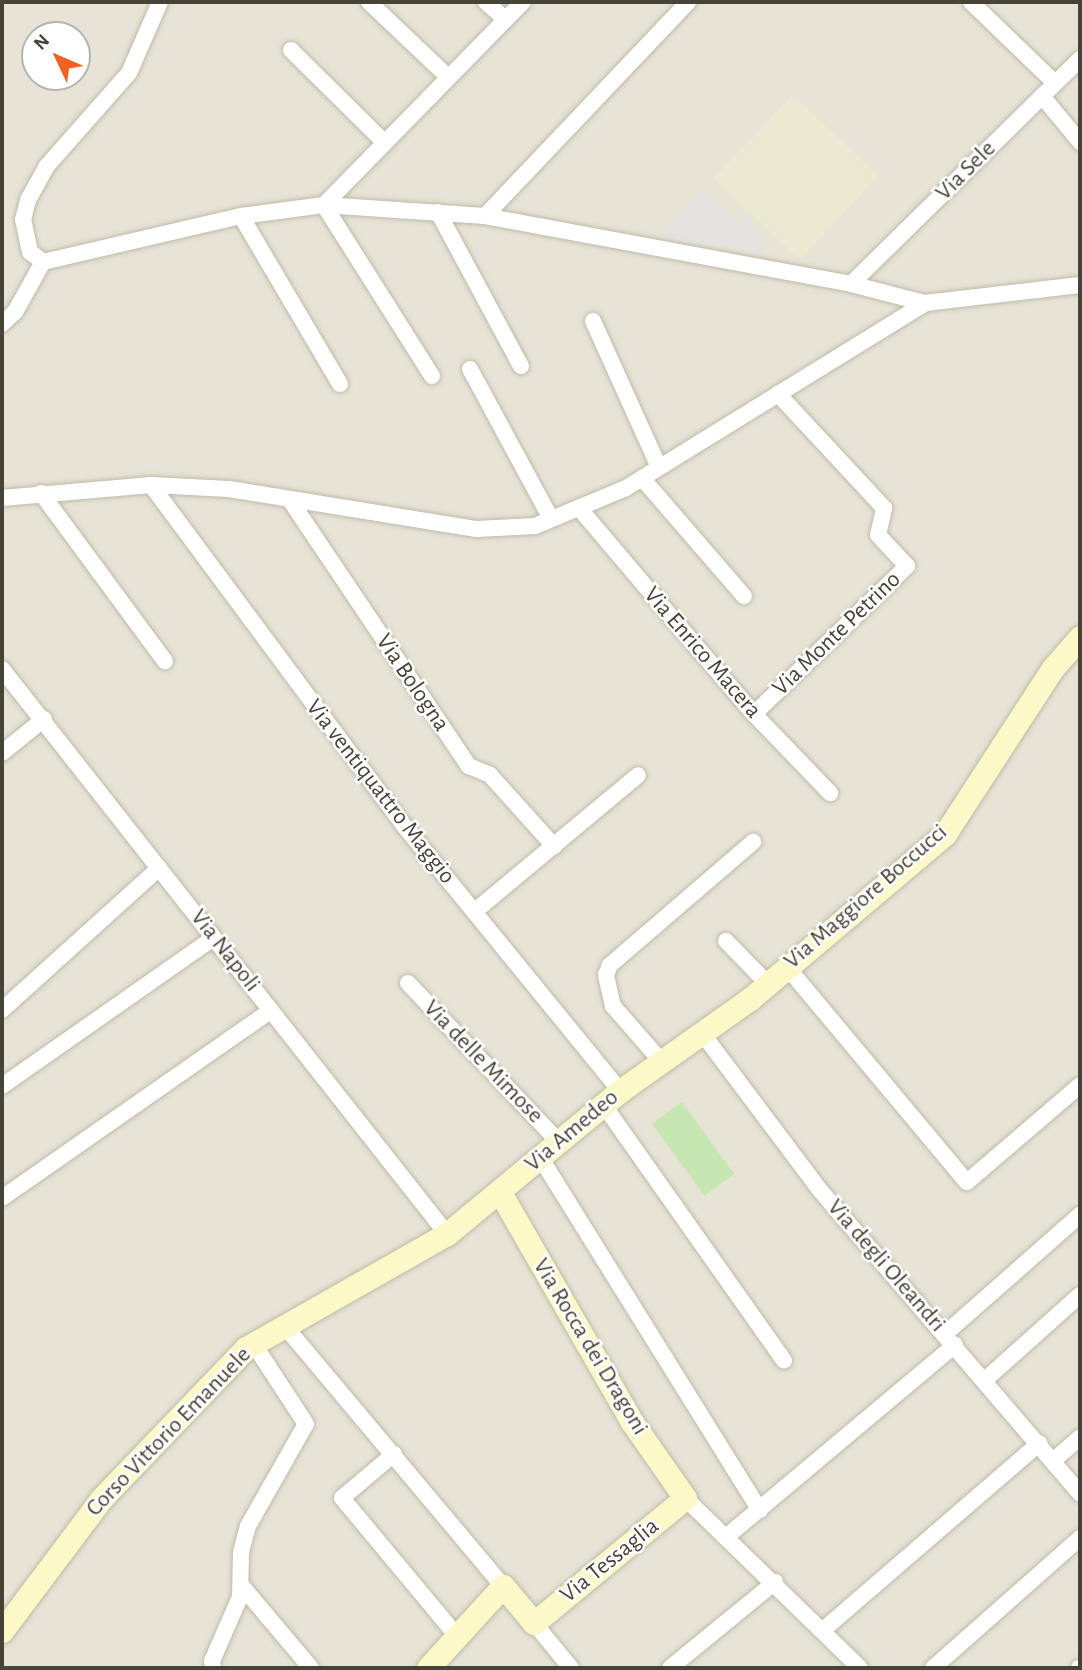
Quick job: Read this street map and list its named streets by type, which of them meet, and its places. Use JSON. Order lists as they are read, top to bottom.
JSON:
{
  "streets": {
    "street": [
      "Via Sele",
      "Via Monte Petrino",
      "Via Enrico Macera",
      "Via Bologna",
      "Via ventiquattro Maggio",
      "Via Maggiore Boccucci",
      "Via Napoli",
      "Via delle Mimose",
      "Via Amedeo",
      "Via degli Oleandri",
      "Via Rocca dei Dragoni",
      "Corso Vittorio Emanuele",
      "Via Tessaglia"
    ]
  },
  "crossings": [
    ["Via Monte Petrino", "Via Enrico Macera"],
    ["Via ventiquattro Maggio", "Via Amedeo"],
    ["Via Maggiore Boccucci", "Via Amedeo"],
    ["Via Maggiore Boccucci", "Via degli Oleandri"],
    ["Via Napoli", "Via Amedeo"],
    ["Via Napoli", "Corso Vittorio Emanuele"],
    ["Via delle Mimose", "Via Amedeo"],
    ["Via Amedeo", "Via degli Oleandri"],
    ["Via Amedeo", "Via Rocca dei Dragoni"],
    ["Via Amedeo", "Corso Vittorio Emanuele"],
    ["Via Rocca dei Dragoni", "Via Tessaglia"]
  ],
  "north": "top left"
}
